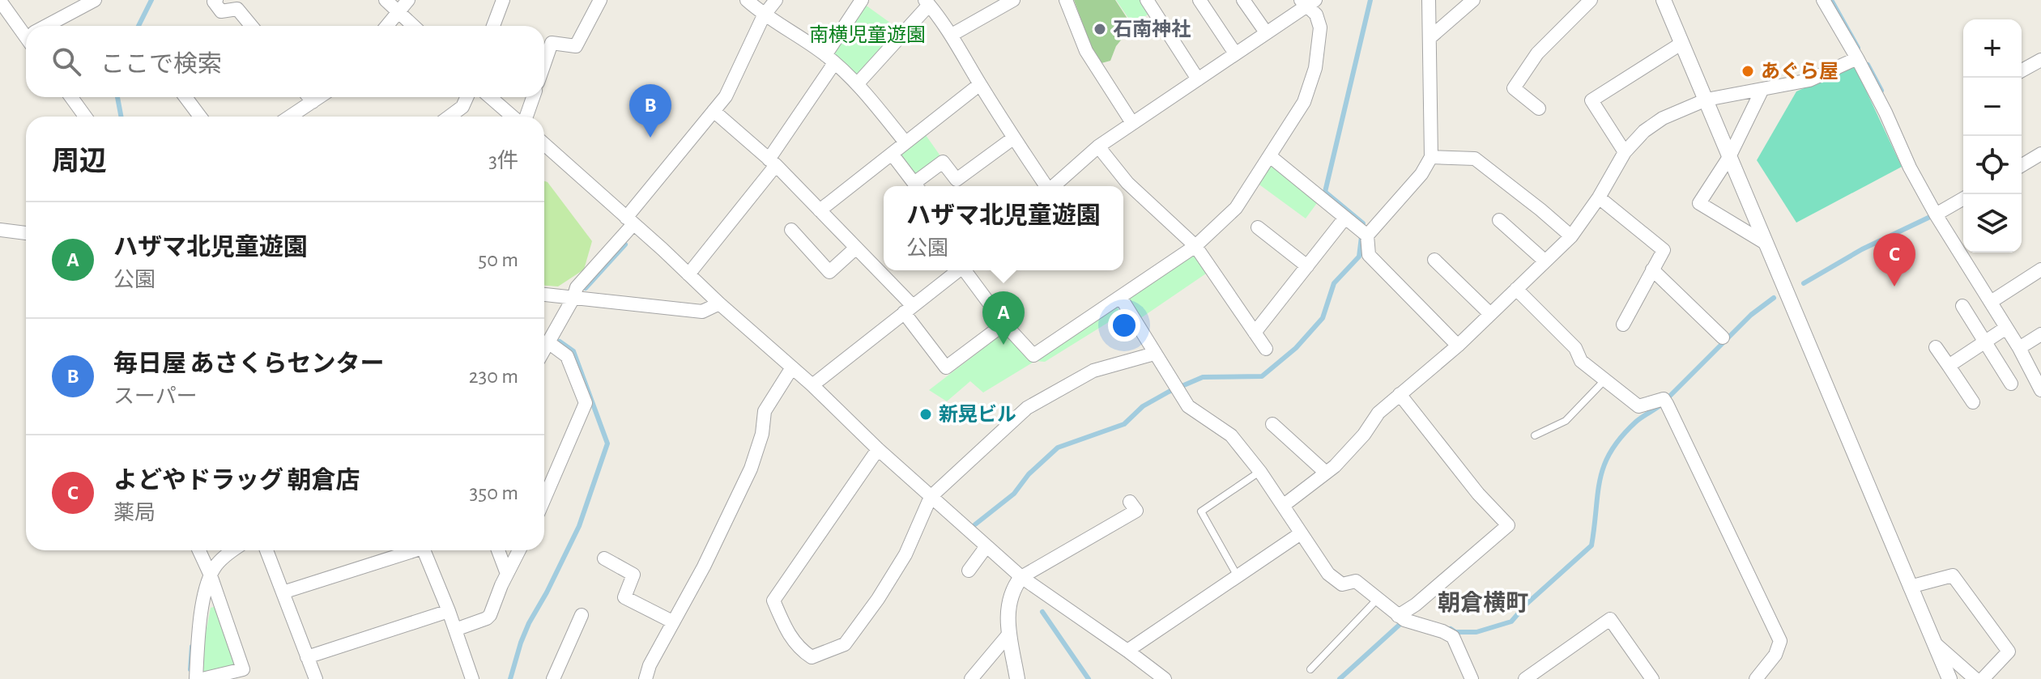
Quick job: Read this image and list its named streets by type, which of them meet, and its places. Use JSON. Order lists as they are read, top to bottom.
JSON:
{
  "districts": ["朝倉横町"],
  "parks": ["南横児童遊園"],
  "places": ["石南神社", "あぐら屋", "新晃ビル"],
  "page": {
    "map_buttons": ["+", "−"],
    "search": "ここで検索",
    "pins": ["B", "C", "A"],
    "heading": ["周辺", "3件"],
    "popup": ["ハザマ北児童遊園", "公園"],
    "list": [
      {
        "mark": "A",
        "name": "ハザマ北児童遊園",
        "note": "公園",
        "value": "50 m"
      },
      {
        "mark": "B",
        "name": "毎日屋 あさくらセンター",
        "note": "スーパー",
        "value": "230 m"
      },
      {
        "mark": "C",
        "name": "よどやドラッグ 朝倉店",
        "note": "薬局",
        "value": "350 m"
      }
    ]
  }
}
